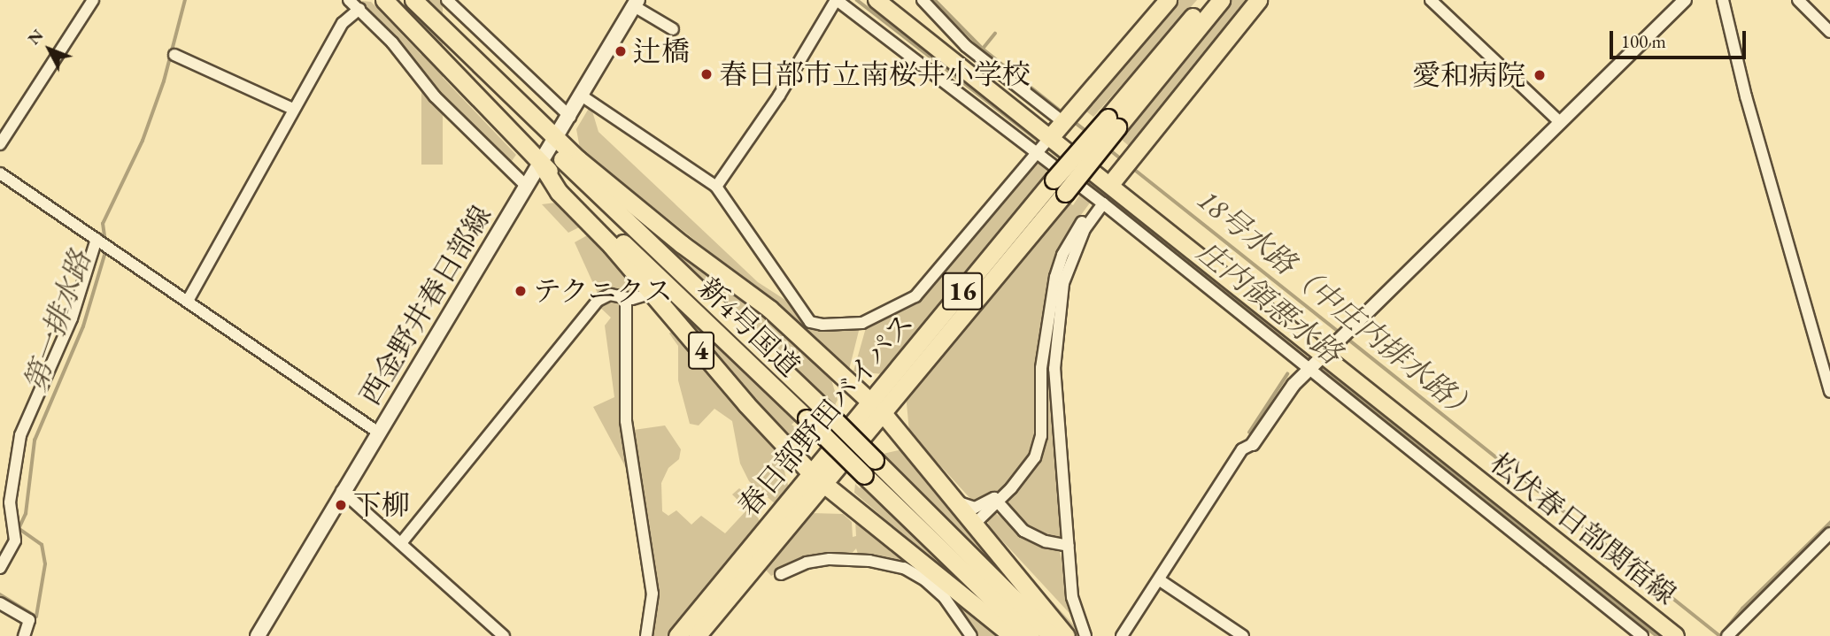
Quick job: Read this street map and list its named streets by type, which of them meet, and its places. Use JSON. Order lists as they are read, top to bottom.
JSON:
{
  "streets": {
    "highway": [
      "16",
      "新4号国道",
      "4",
      "春日部野田バイパス"
    ],
    "main road": ["西金野井春日部線", "松伏春日部関宿線"]
  },
  "crossings": [
    ["西金野井春日部線", "新4号国道"],
    ["西金野井春日部線", "4"],
    ["新4号国道", "4"],
    ["4", "春日部野田バイパス"]
  ],
  "water": ["庄内領悪水路", "18号水路（中庄内排水路）", "第一排水路"],
  "places": [
    "辻橋",
    "春日部市立南桜井小学校",
    "愛和病院",
    "テクニクス",
    "下柳"
  ],
  "scale_bar": "100 m",
  "north": "top left"
}
